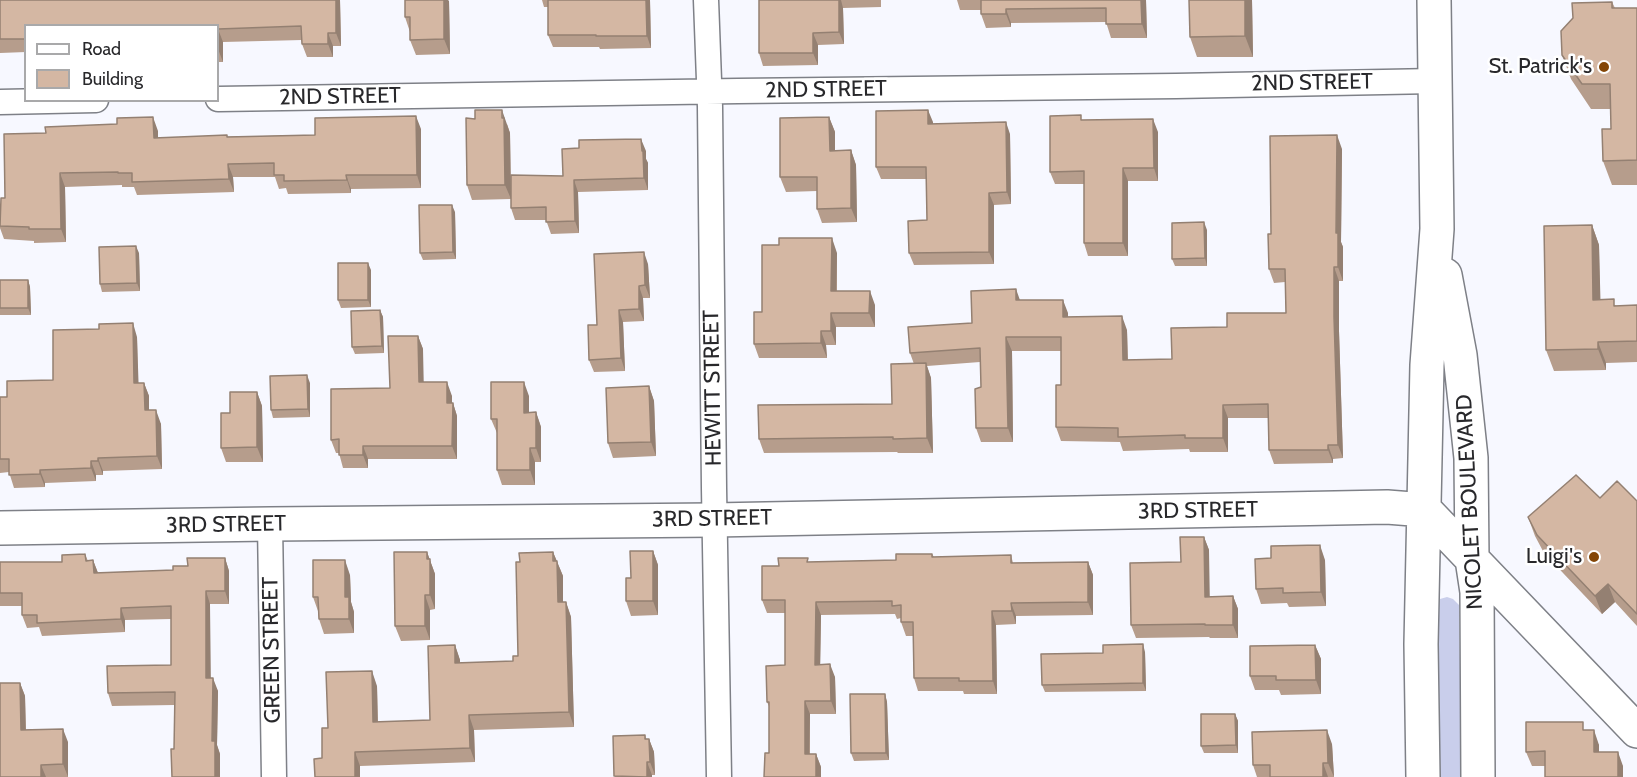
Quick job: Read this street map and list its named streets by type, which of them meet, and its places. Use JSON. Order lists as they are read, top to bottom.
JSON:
{
  "streets": {
    "street": [
      "2ND STREET",
      "HEWITT STREET",
      "NICOLET BOULEVARD",
      "3RD STREET",
      "GREEN STREET"
    ]
  },
  "crossings": [
    ["2ND STREET", "HEWITT STREET"],
    ["2ND STREET", "NICOLET BOULEVARD"],
    ["HEWITT STREET", "3RD STREET"],
    ["NICOLET BOULEVARD", "3RD STREET"],
    ["3RD STREET", "GREEN STREET"]
  ],
  "places": ["St. Patrick's", "Luigi's"],
  "legend": ["Road", "Building"]
}
